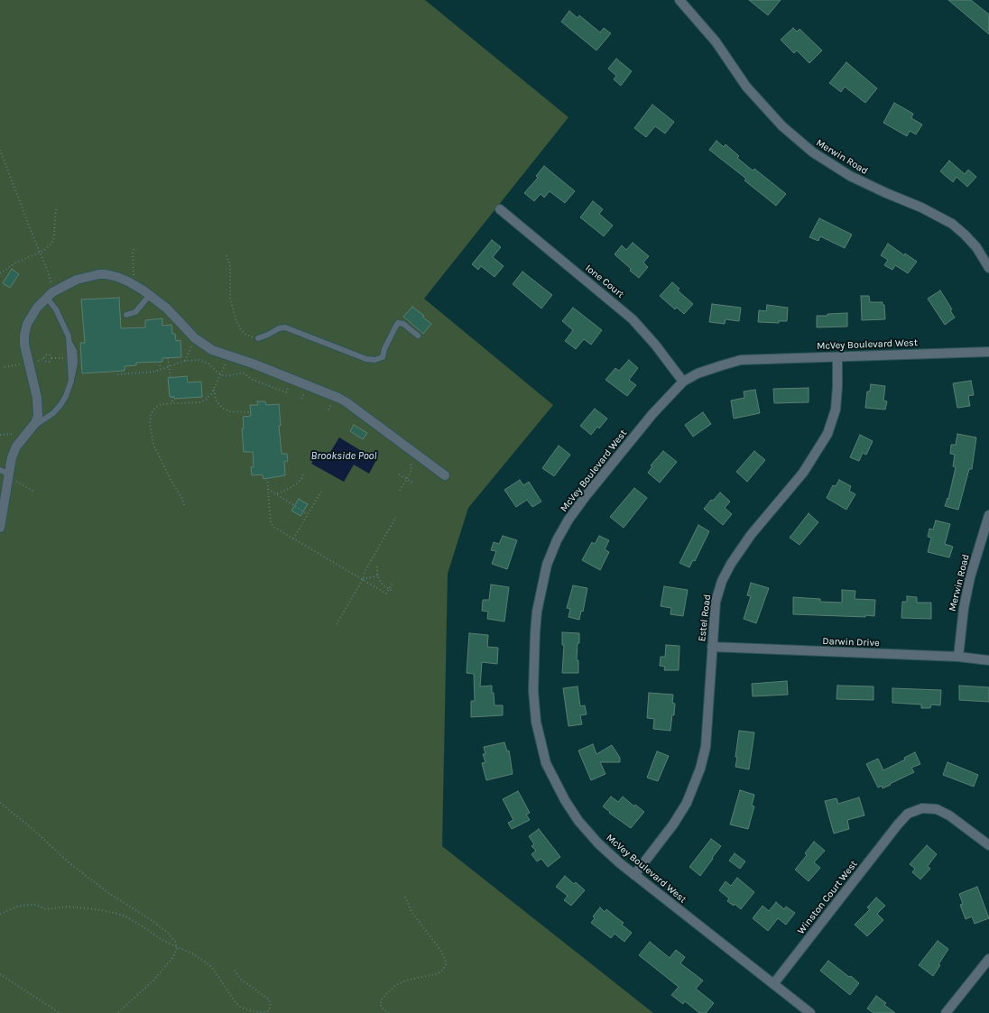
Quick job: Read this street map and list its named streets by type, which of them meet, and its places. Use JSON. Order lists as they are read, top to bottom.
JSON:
{
  "streets": {
    "street": [
      "Merwin Road",
      "Ione Court",
      "McVey Boulevard West",
      "Estel Road",
      "Darwin Drive",
      "Winston Court West"
    ]
  },
  "crossings": [
    ["Merwin Road", "Darwin Drive"],
    ["Ione Court", "McVey Boulevard West"],
    ["McVey Boulevard West", "Estel Road"],
    ["McVey Boulevard West", "Winston Court West"],
    ["Estel Road", "Darwin Drive"]
  ],
  "water": ["Brookside Pool"]
}
